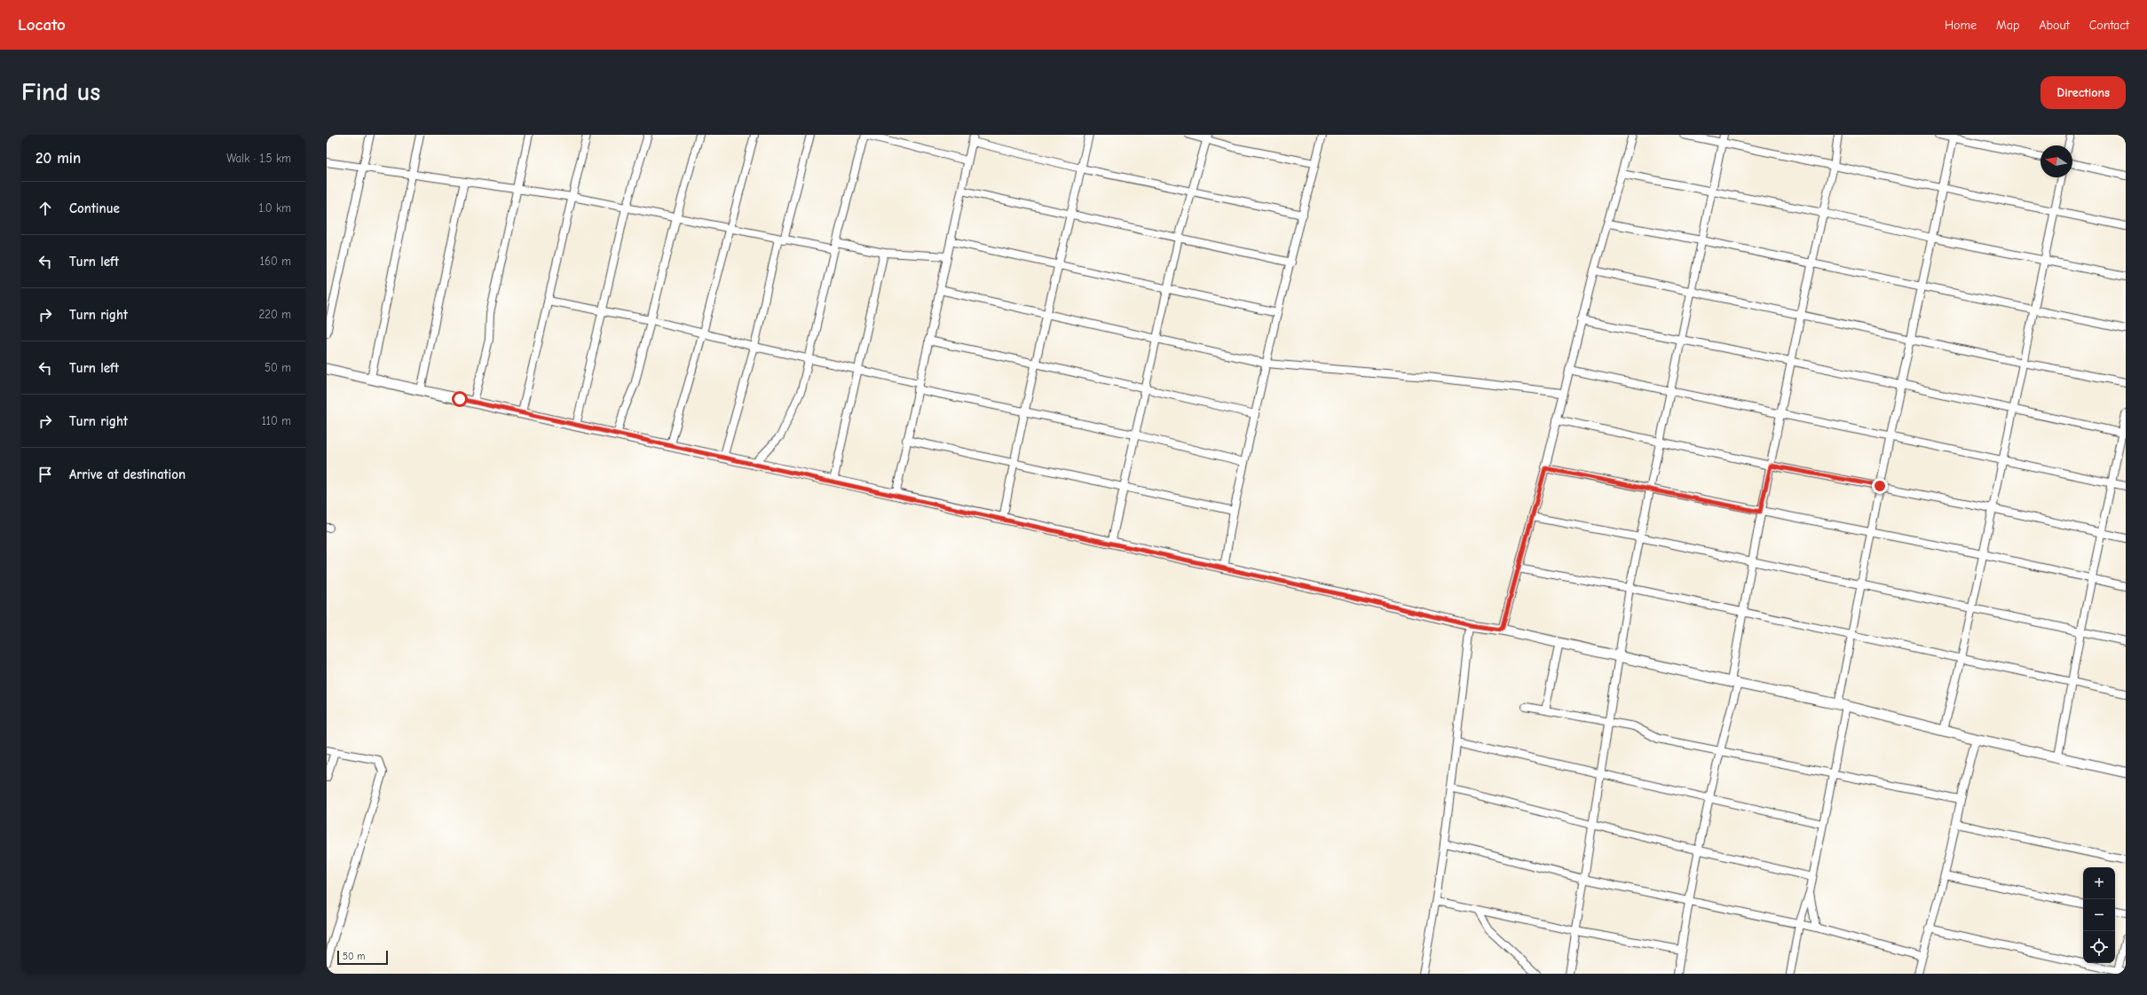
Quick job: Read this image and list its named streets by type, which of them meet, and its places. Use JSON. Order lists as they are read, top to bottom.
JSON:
{
  "scale_bar": "50 m",
  "north": "left",
  "page": {
    "header": "Locato",
    "nav": [
      "Home",
      "Map",
      "About",
      "Contact"
    ],
    "buttons": "Directions",
    "title": "Find us",
    "heading": ["20 min", "Walk · 1.5 km"],
    "list": [
      ["Continue", "1.0 km"],
      ["Turn left", "160 m"],
      ["Turn right", "220 m"],
      ["Turn left", "50 m"],
      ["Turn right", "110 m"],
      "Arrive at destination"
    ],
    "map_buttons": ["+", "−"],
    "scale": "50 m"
  }
}
